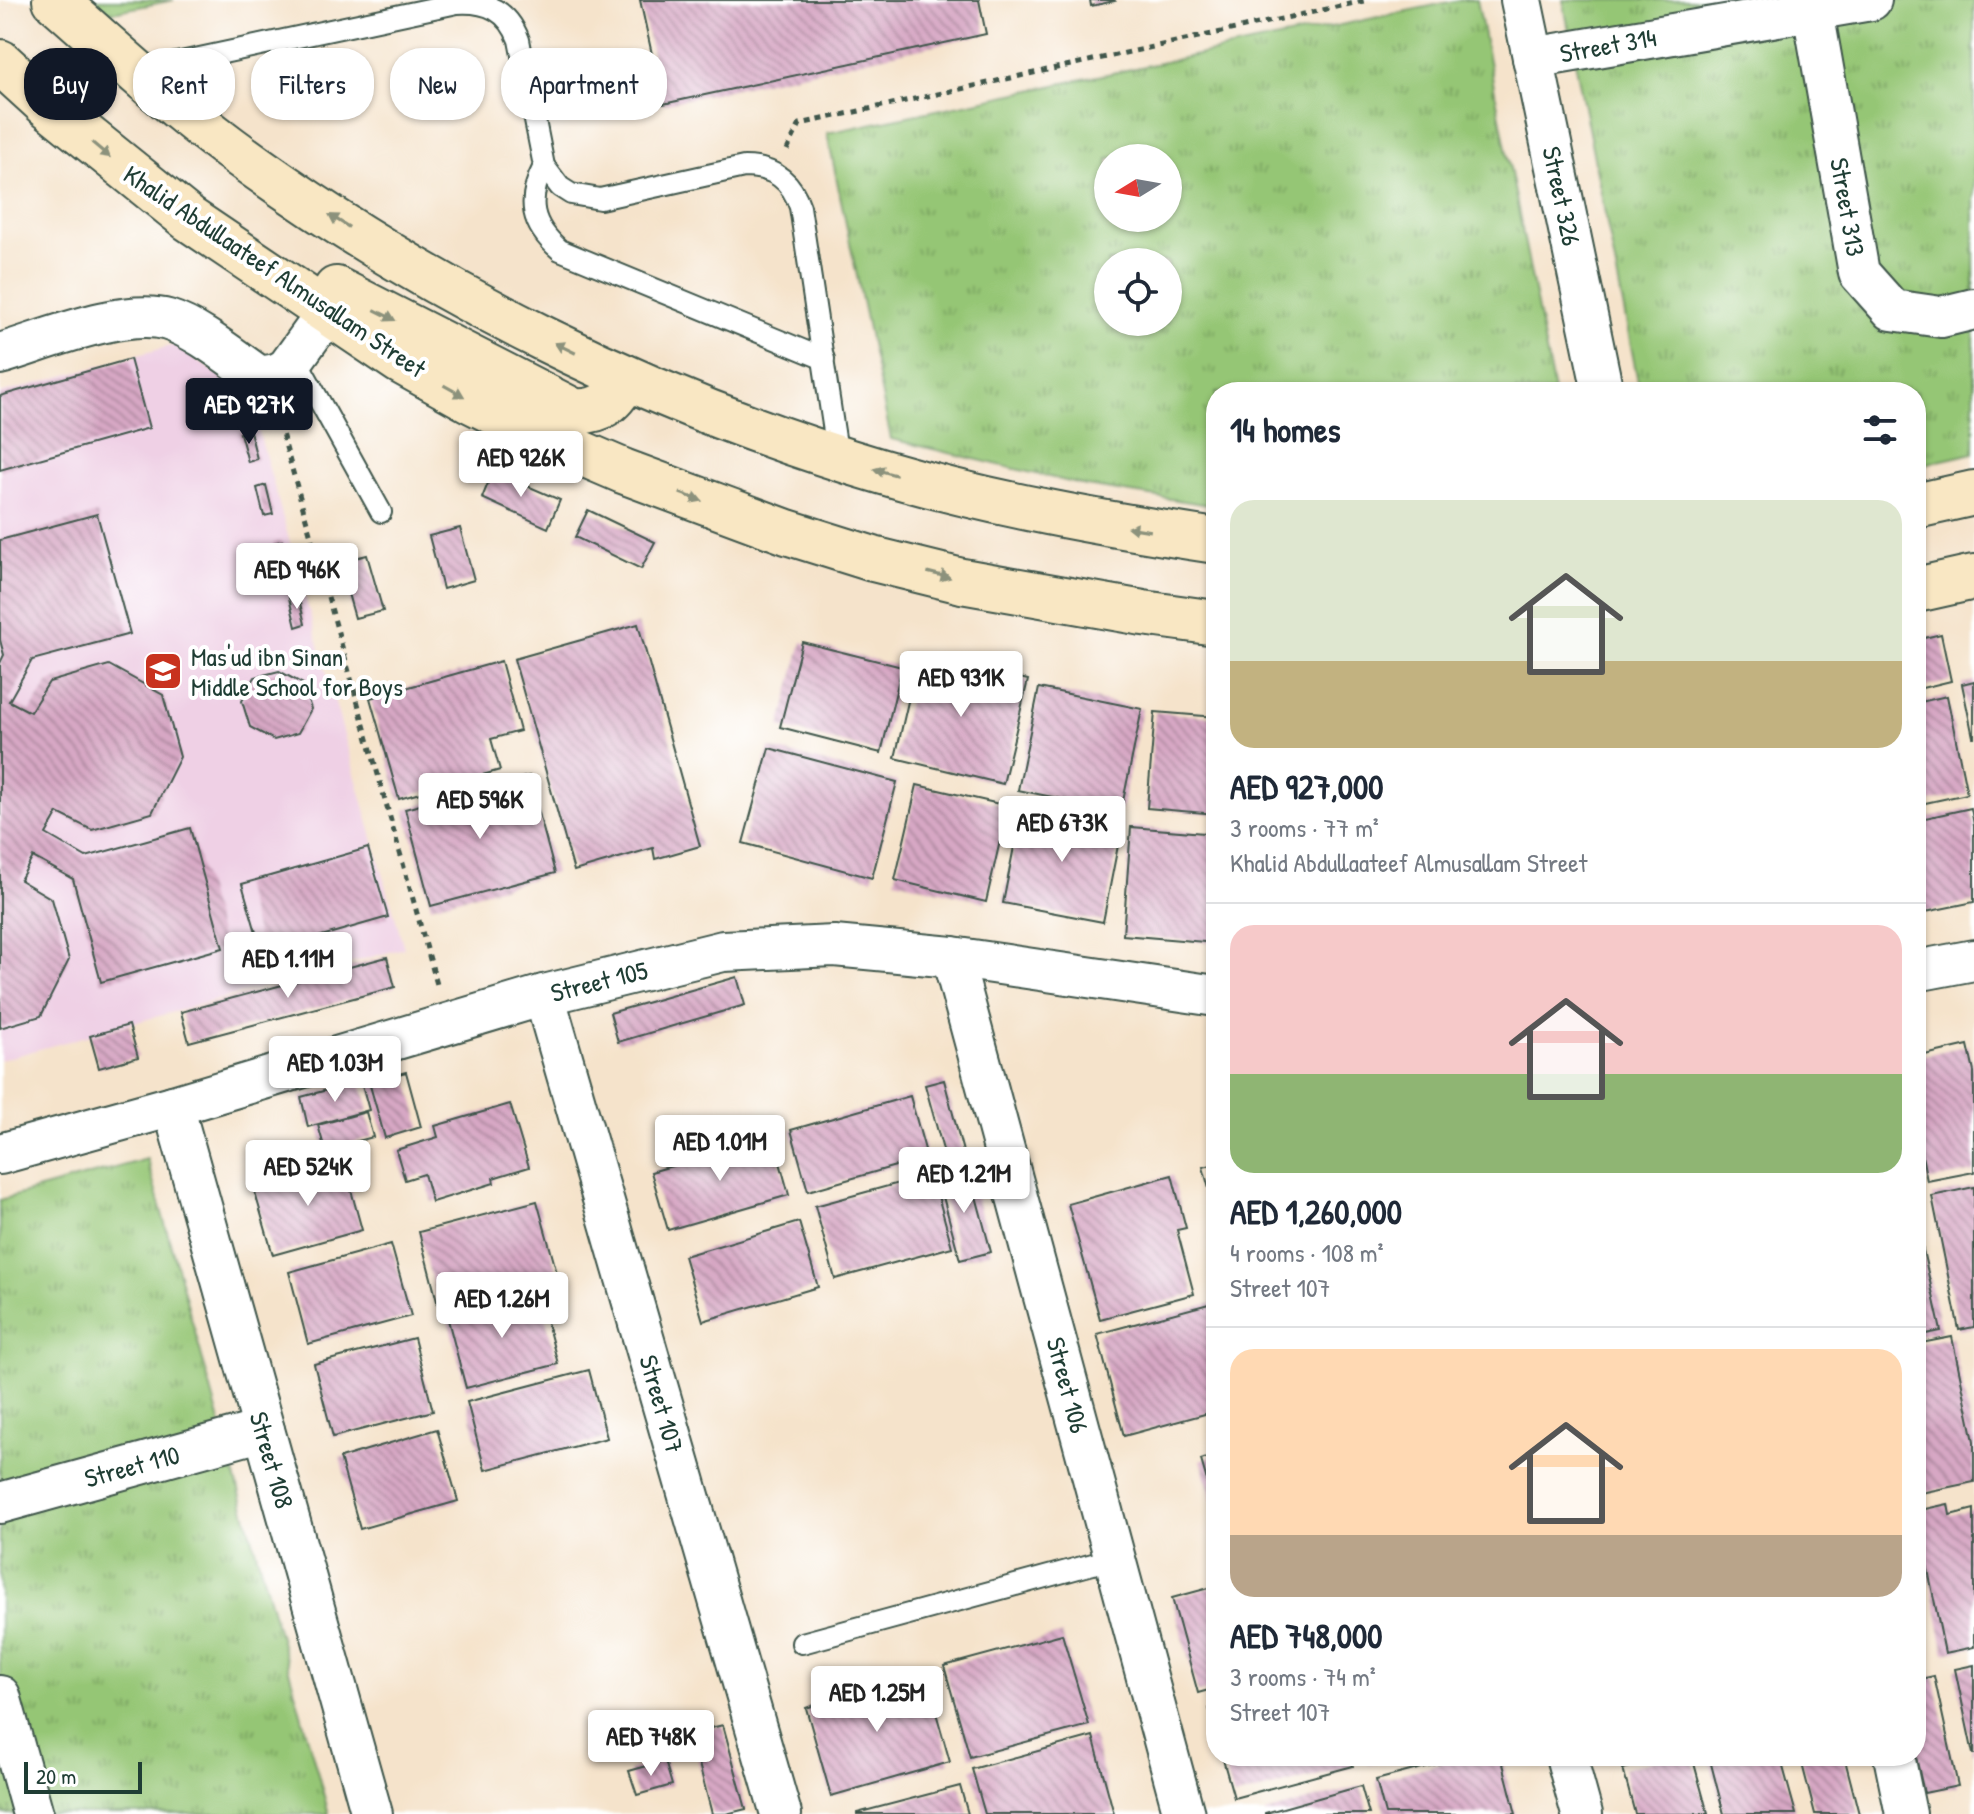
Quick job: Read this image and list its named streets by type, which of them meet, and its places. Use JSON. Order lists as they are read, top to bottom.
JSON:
{
  "streets": {
    "street": [
      "Street 314",
      "Street 326",
      "Street 313",
      "Khalid Abdullaateef Almusallam Street",
      "Street 105",
      "Street 106",
      "Street 107",
      "Street 108",
      "Street 110"
    ]
  },
  "crossings": [
    ["Street 314", "Street 326"],
    ["Street 314", "Street 313"],
    ["Street 105", "Street 106"],
    ["Street 105", "Street 107"],
    ["Street 105", "Street 108"],
    ["Street 108", "Street 110"]
  ],
  "places": {
    "school or university": ["Mas'ud ibn Sinan Middle School for Boys"]
  },
  "scale_bar": "20 m",
  "north": "left",
  "page": {
    "chip": [
      "Buy",
      "Rent",
      "Filters",
      "New",
      "Apartment"
    ],
    "price": [
      "AED 927K",
      "AED 926K",
      "AED 946K",
      "AED 931K",
      "AED 596K",
      "AED 673K",
      "AED 1.11M",
      "AED 1.03M",
      "AED 1.01M",
      "AED 524K",
      "AED 1.21M",
      "AED 1.26M",
      "AED 1.25M",
      "AED 748K"
    ],
    "heading": "14 homes",
    "list": [
      {
        "name": "AED 927,000",
        "note": "3 rooms · 77 m² · Khalid Abdullaateef Almusallam Street"
      },
      {
        "name": "AED 1,260,000",
        "note": "4 rooms · 108 m² · Street 107"
      },
      {
        "name": "AED 748,000",
        "note": "3 rooms · 74 m² · Street 107"
      }
    ],
    "scale": "20 m"
  }
}
